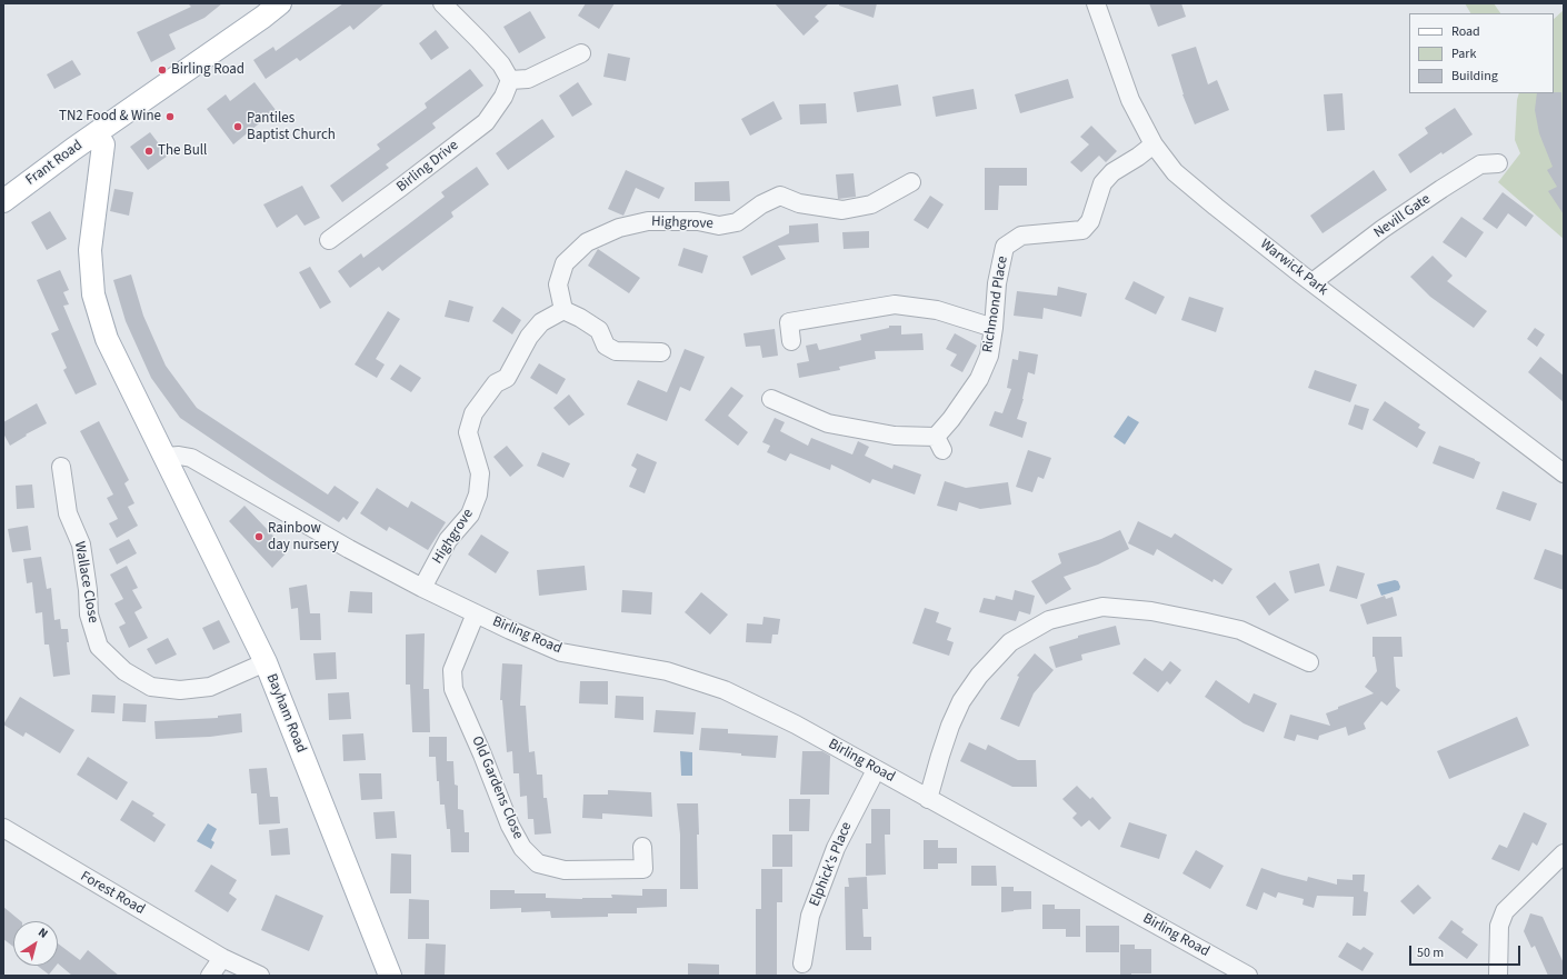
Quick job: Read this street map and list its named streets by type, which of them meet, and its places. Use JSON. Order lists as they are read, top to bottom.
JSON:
{
  "streets": {
    "main road": ["Frant Road", "Bayham Road"],
    "street": [
      "Birling Drive",
      "Nevill Gate",
      "Highgrove",
      "Warwick Park",
      "Richmond Place",
      "Wallace Close",
      "Birling Road",
      "Old Gardens Close",
      "Elphick's Place",
      "Forest Road"
    ]
  },
  "crossings": [
    ["Nevill Gate", "Warwick Park"],
    ["Highgrove", "Birling Road"],
    ["Warwick Park", "Richmond Place"],
    ["Wallace Close", "Bayham Road"],
    ["Birling Road", "Bayham Road"],
    ["Birling Road", "Old Gardens Close"],
    ["Birling Road", "Elphick's Place"]
  ],
  "places": [
    "Birling Road",
    "TN2 Food & Wine",
    "Pantiles Baptist Church",
    "The Bull",
    "Rainbow day nursery"
  ],
  "legend": ["Road", "Park", "Building"],
  "scale_bar": "50 m",
  "north": "top right"
}
